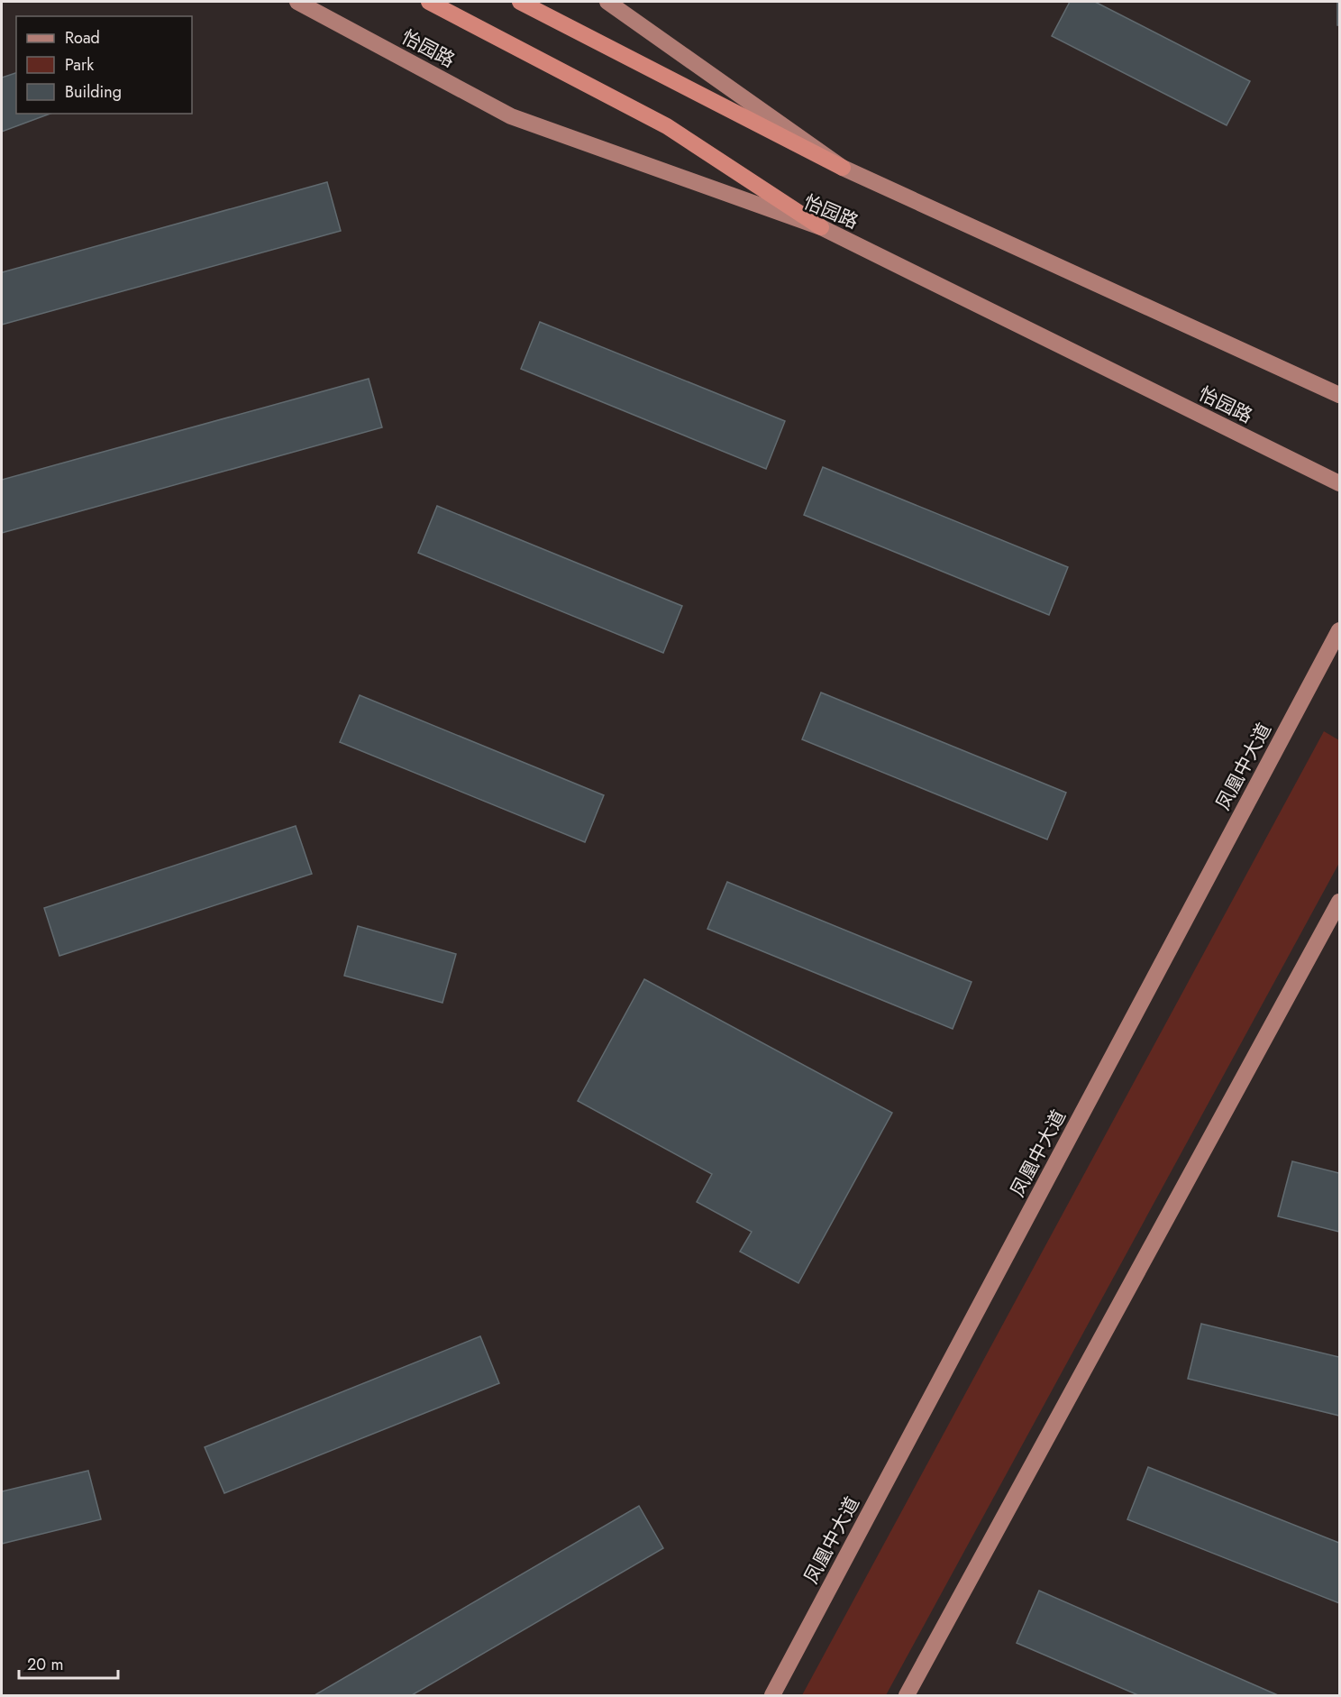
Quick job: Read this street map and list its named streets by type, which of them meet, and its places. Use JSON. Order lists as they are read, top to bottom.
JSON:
{
  "streets": {
    "main road": ["怡园路", "凤凰中大道"]
  },
  "legend": ["Road", "Park", "Building"],
  "scale_bar": "20 m"
}
